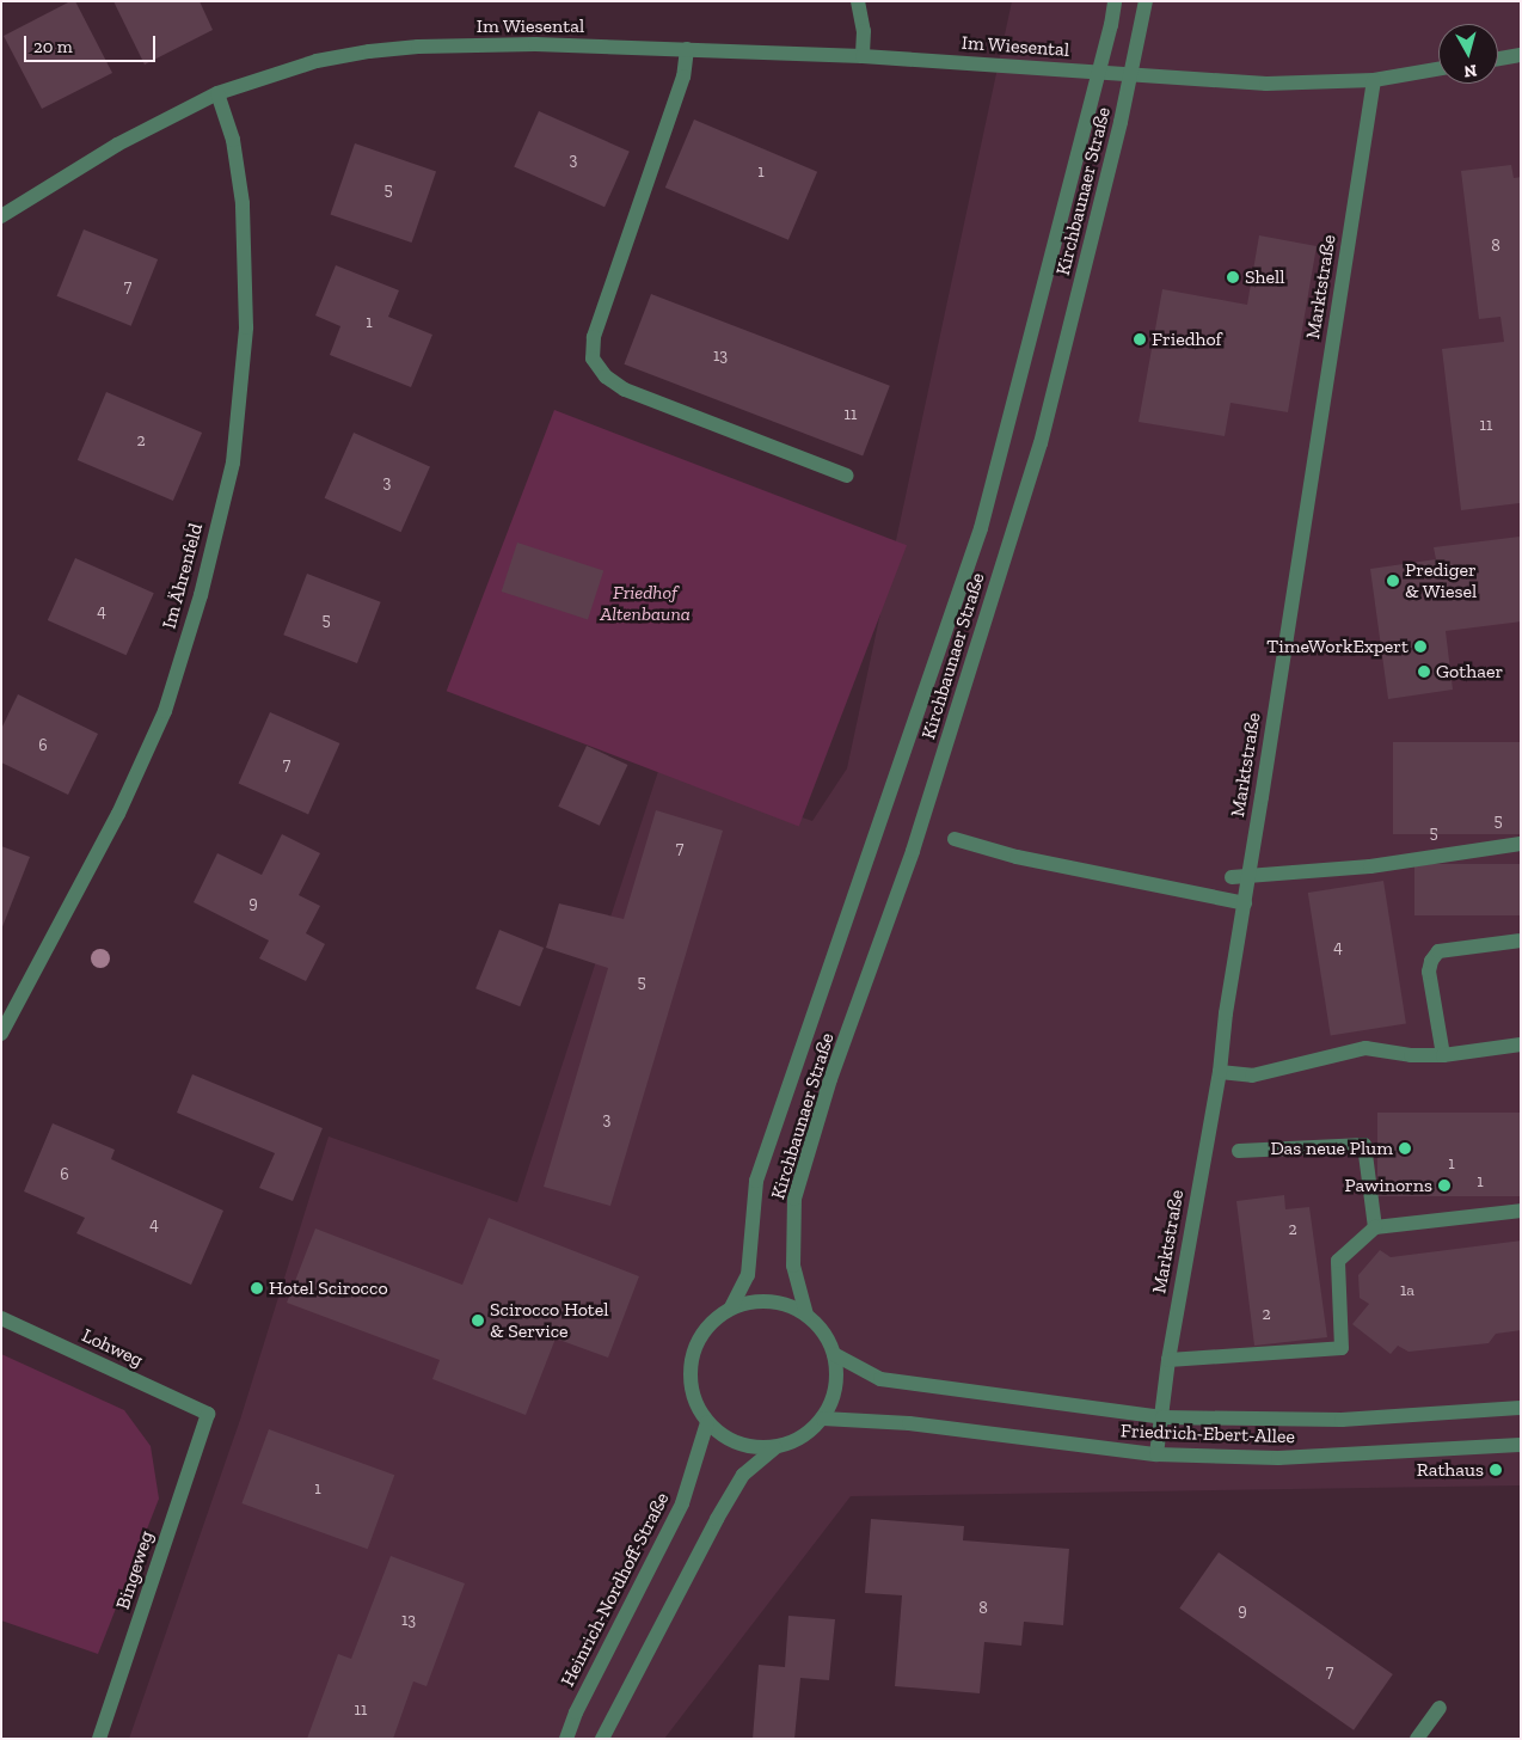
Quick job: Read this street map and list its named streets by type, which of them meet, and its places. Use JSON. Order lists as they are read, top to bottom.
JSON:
{
  "streets": {
    "street": [
      "Im Wiesental",
      "Kirchbaunaer Straße",
      "Marktstraße",
      "Im Ährenfeld",
      "Lohweg",
      "Friedrich-Ebert-Allee",
      "Bingeweg",
      "Heinrich-Nordhoff-Straße"
    ]
  },
  "crossings": [
    ["Im Wiesental", "Kirchbaunaer Straße"],
    ["Im Wiesental", "Im Ährenfeld"],
    ["Kirchbaunaer Straße", "Friedrich-Ebert-Allee"],
    ["Kirchbaunaer Straße", "Heinrich-Nordhoff-Straße"],
    ["Marktstraße", "Friedrich-Ebert-Allee"],
    ["Lohweg", "Bingeweg"],
    ["Friedrich-Ebert-Allee", "Heinrich-Nordhoff-Straße"]
  ],
  "parks": ["Friedhof Altenbauna"],
  "places": [
    "Shell",
    "Friedhof",
    "Prediger & Wiesel",
    "TimeWorkExpert",
    "Gothaer",
    "Das neue Plum",
    "Pawinorns",
    "Hotel Scirocco",
    "Scirocco Hotel & Service",
    "Rathaus"
  ],
  "house_numbers": [
    "3",
    "1",
    "5",
    "8",
    "7",
    "1",
    "13",
    "11",
    "11",
    "2",
    "3",
    "4",
    "5",
    "6",
    "7",
    "5",
    "5",
    "7",
    "9",
    "4",
    "5",
    "3",
    "1",
    "6",
    "1",
    "4",
    "2",
    "1a",
    "2",
    "1",
    "8",
    "9",
    "13",
    "7",
    "11"
  ],
  "scale_bar": "20 m",
  "north": "bottom"
}
